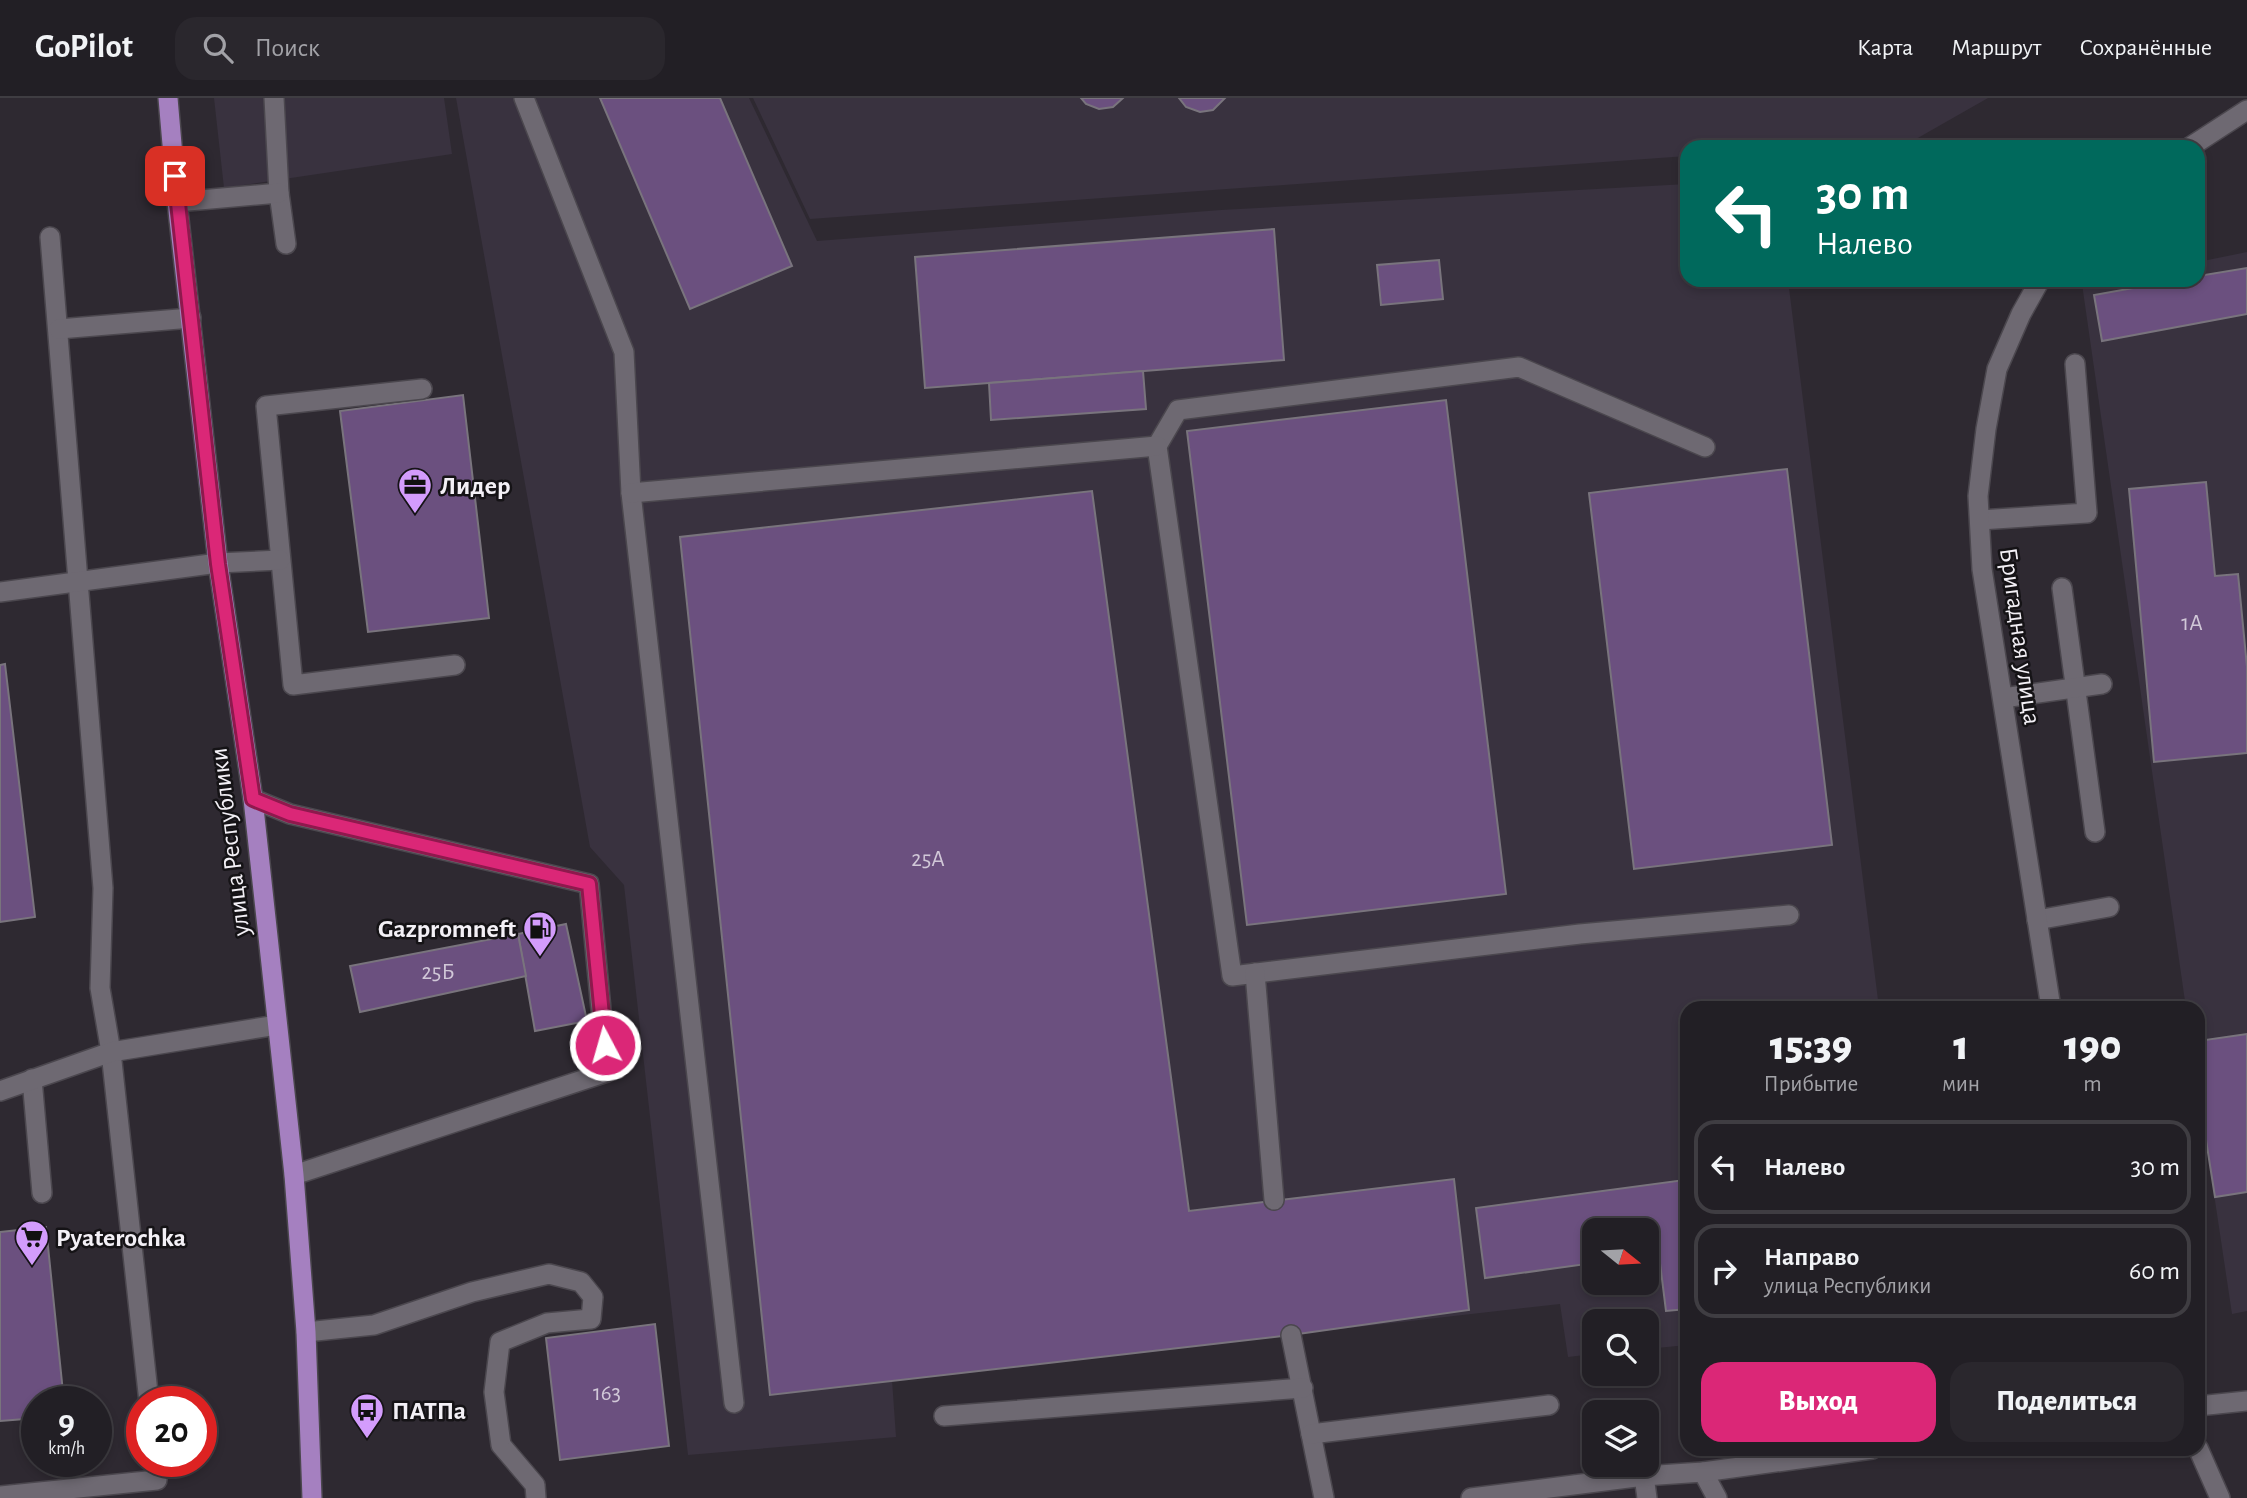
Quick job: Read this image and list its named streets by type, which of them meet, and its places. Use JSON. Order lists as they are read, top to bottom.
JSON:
{
  "streets": {
    "main road": ["Бригадная улица", "улица Республики"]
  },
  "places": {
    "office": ["Лидер"],
    "fuel station": ["Gazpromneft"],
    "supermarket": ["Pyaterochka"],
    "bus stop": ["ПАТПа"]
  },
  "house_numbers": [
    "1А",
    "25А",
    "25Б",
    "163"
  ],
  "north": "right",
  "page": {
    "header": "GoPilot",
    "search": "Поиск",
    "nav": ["Карта", "Маршрут", "Сохранённые"],
    "turn": ["30 m", "Налево"],
    "eta": [
      "15:39",
      "Прибытие",
      "1",
      "мин",
      "190",
      "m"
    ],
    "list": [
      {
        "name": "Налево",
        "value": "30 m"
      },
      {
        "name": "Направо",
        "note": "улица Республики",
        "value": "60 m"
      }
    ],
    "buttons": ["Выход", "Поделиться"],
    "speed": "9 km/h",
    "limit": "20"
  }
}
